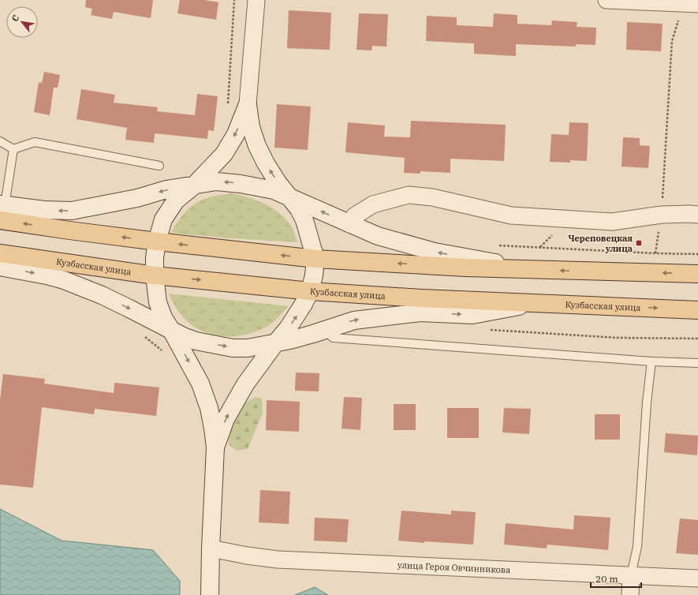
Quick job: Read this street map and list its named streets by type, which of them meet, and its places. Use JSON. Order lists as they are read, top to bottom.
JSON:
{
  "streets": {
    "main road": ["Кузбасская улица"],
    "street": ["улица Героя Овчинникова"]
  },
  "places": {
    "transit": ["Череповецкая улица"]
  },
  "scale_bar": "20 m",
  "north": "top left"
}
